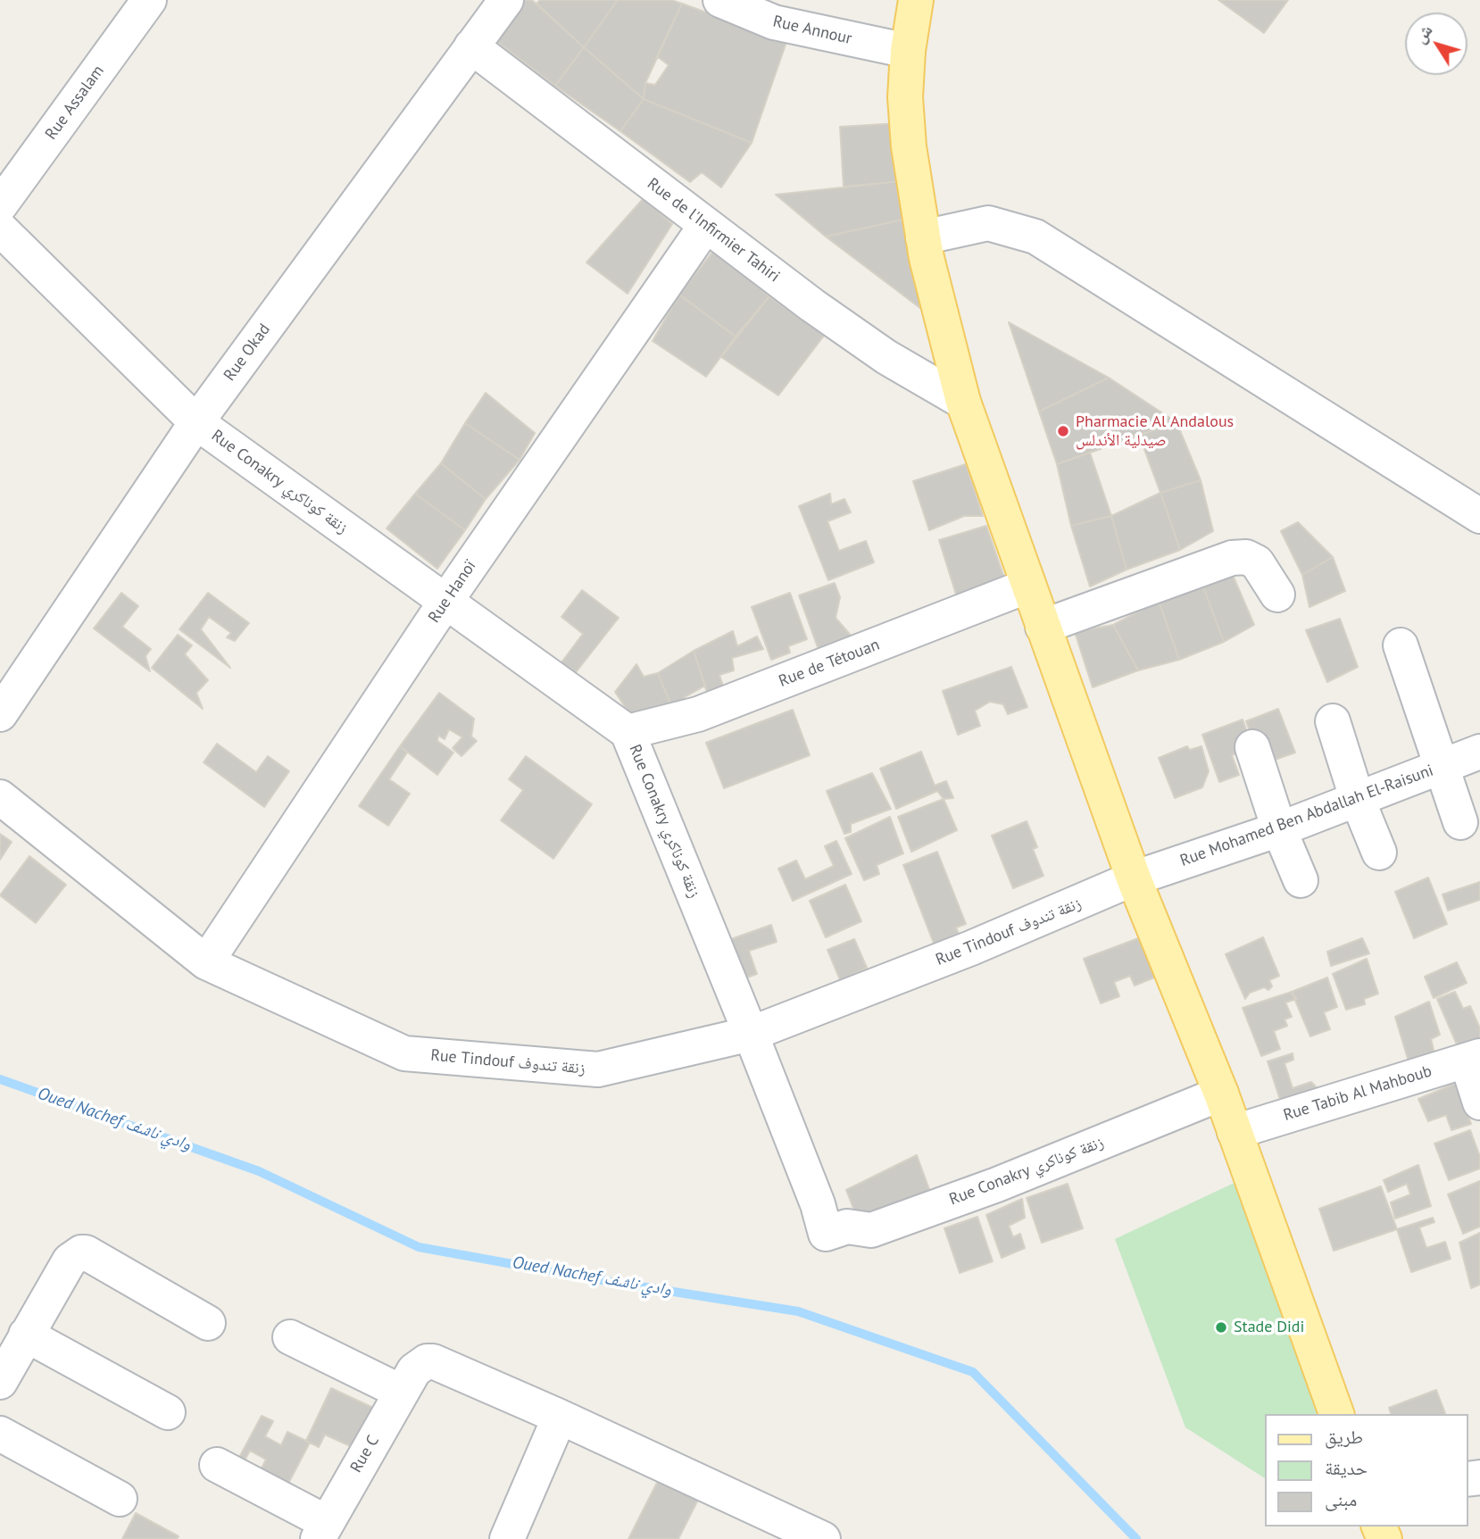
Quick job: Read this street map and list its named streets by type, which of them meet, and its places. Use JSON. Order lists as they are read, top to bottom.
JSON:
{
  "streets": {
    "street": [
      "Rue Annour",
      "Rue Assalam",
      "Rue de l'Infirmier Tahiri",
      "Rue Okad",
      "Rue Conakry زنقة كوناكري",
      "Rue Hanoï",
      "Rue de Tétouan",
      "Rue Mohamed Ben Abdallah El-Raisuni",
      "Rue Tindouf زنقة تندوف",
      "Rue Tabib Al Mahboub",
      "Rue C"
    ]
  },
  "crossings": [
    ["Rue de l'Infirmier Tahiri", "Rue Okad"],
    ["Rue de l'Infirmier Tahiri", "Rue Hanoï"],
    ["Rue Okad", "Rue Conakry زنقة كوناكري"],
    ["Rue Conakry زنقة كوناكري", "Rue Hanoï"],
    ["Rue Conakry زنقة كوناكري", "Rue de Tétouan"],
    ["Rue Conakry زنقة كوناكري", "Rue Tindouf زنقة تندوف"],
    ["Rue Hanoï", "Rue Tindouf زنقة تندوف"],
    ["Rue Mohamed Ben Abdallah El-Raisuni", "Rue Tindouf زنقة تندوف"]
  ],
  "water": ["Oued Nachef وادي ناشف"],
  "places": ["Pharmacie Al Andalous صيدلية الأندلس", "Stade Didi"],
  "legend": ["طريق", "حديقة", "مبنى"],
  "north": "top left"
}
